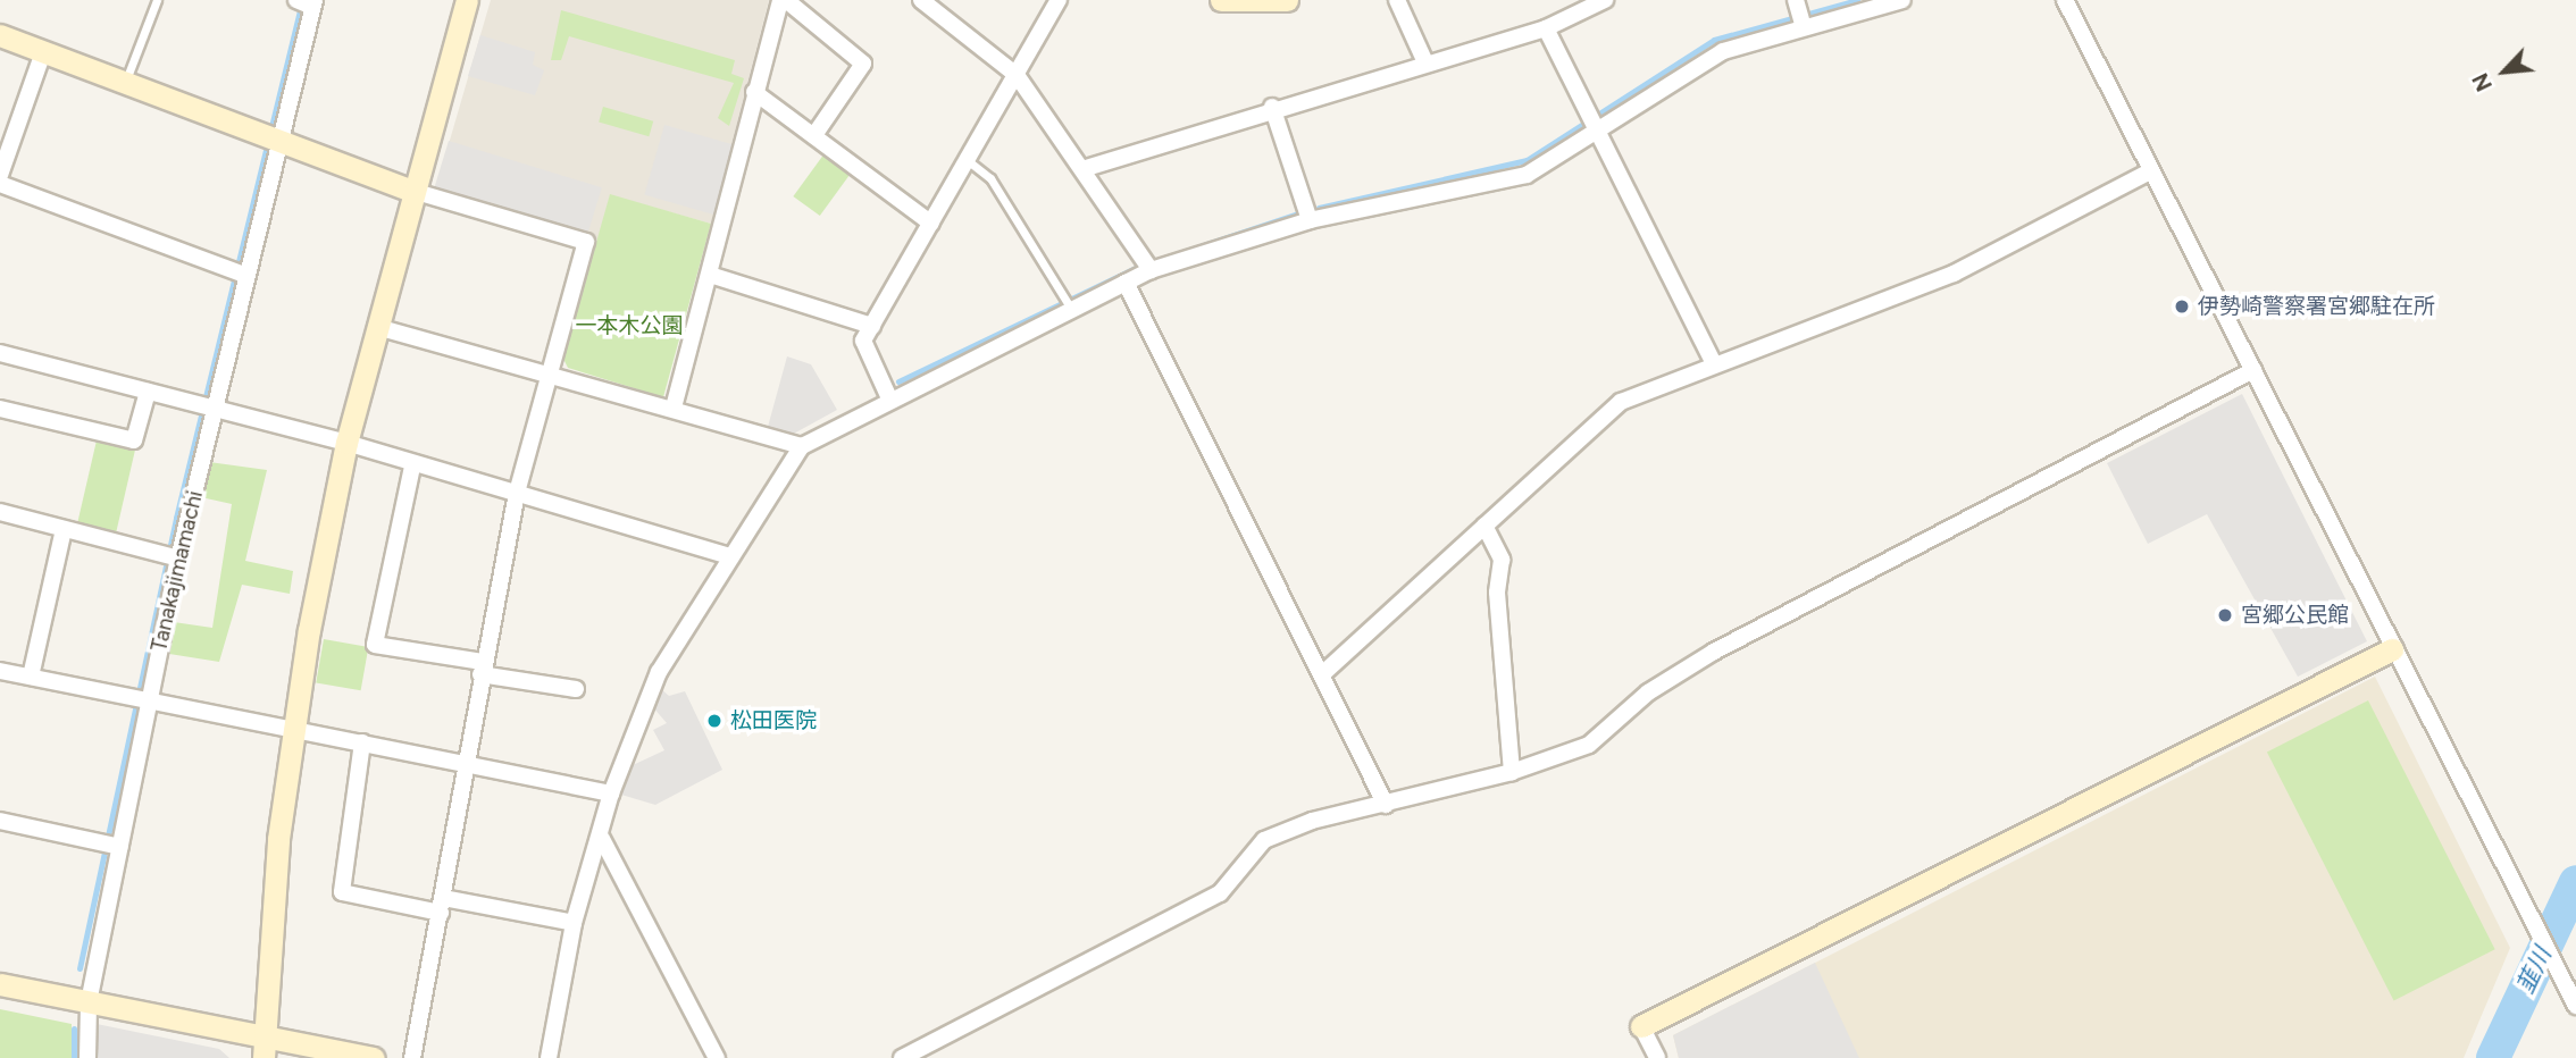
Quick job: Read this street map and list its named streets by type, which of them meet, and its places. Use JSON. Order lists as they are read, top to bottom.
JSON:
{
  "streets": {
    "street": ["Tanakajimamachi"]
  },
  "water": ["韮川"],
  "parks": ["一本木公園"],
  "places": ["伊勢崎警察署宮郷駐在所", "宮郷公民館", "松田医院"],
  "north": "bottom left"
}
